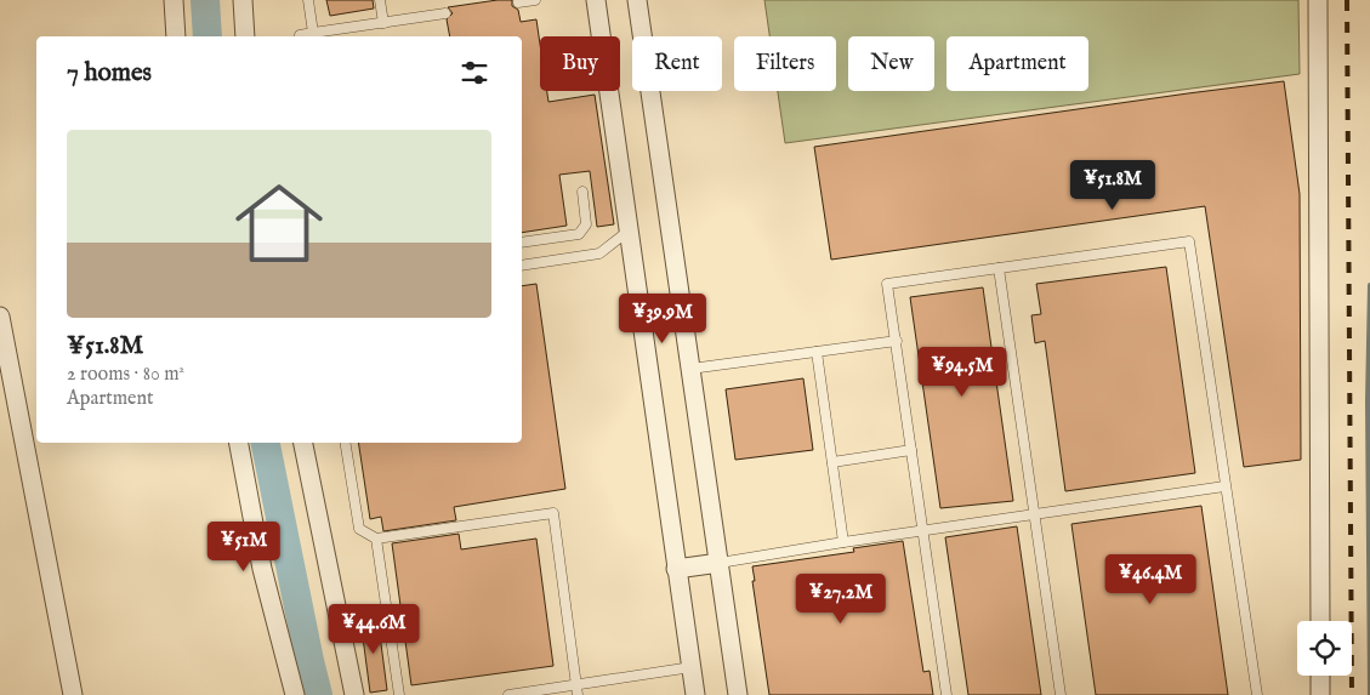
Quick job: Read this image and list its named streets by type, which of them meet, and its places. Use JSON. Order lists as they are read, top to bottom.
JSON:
{
  "page": {
    "chip": [
      "Buy",
      "Rent",
      "Filters",
      "New",
      "Apartment"
    ],
    "heading": "7 homes",
    "list": [
      {
        "name": "¥51.8M",
        "note": "2 rooms · 80 m² · Apartment"
      }
    ],
    "price": [
      "¥51.8M",
      "¥39.9M",
      "¥94.5M",
      "¥51M",
      "¥46.4M",
      "¥27.2M",
      "¥44.6M"
    ]
  }
}
